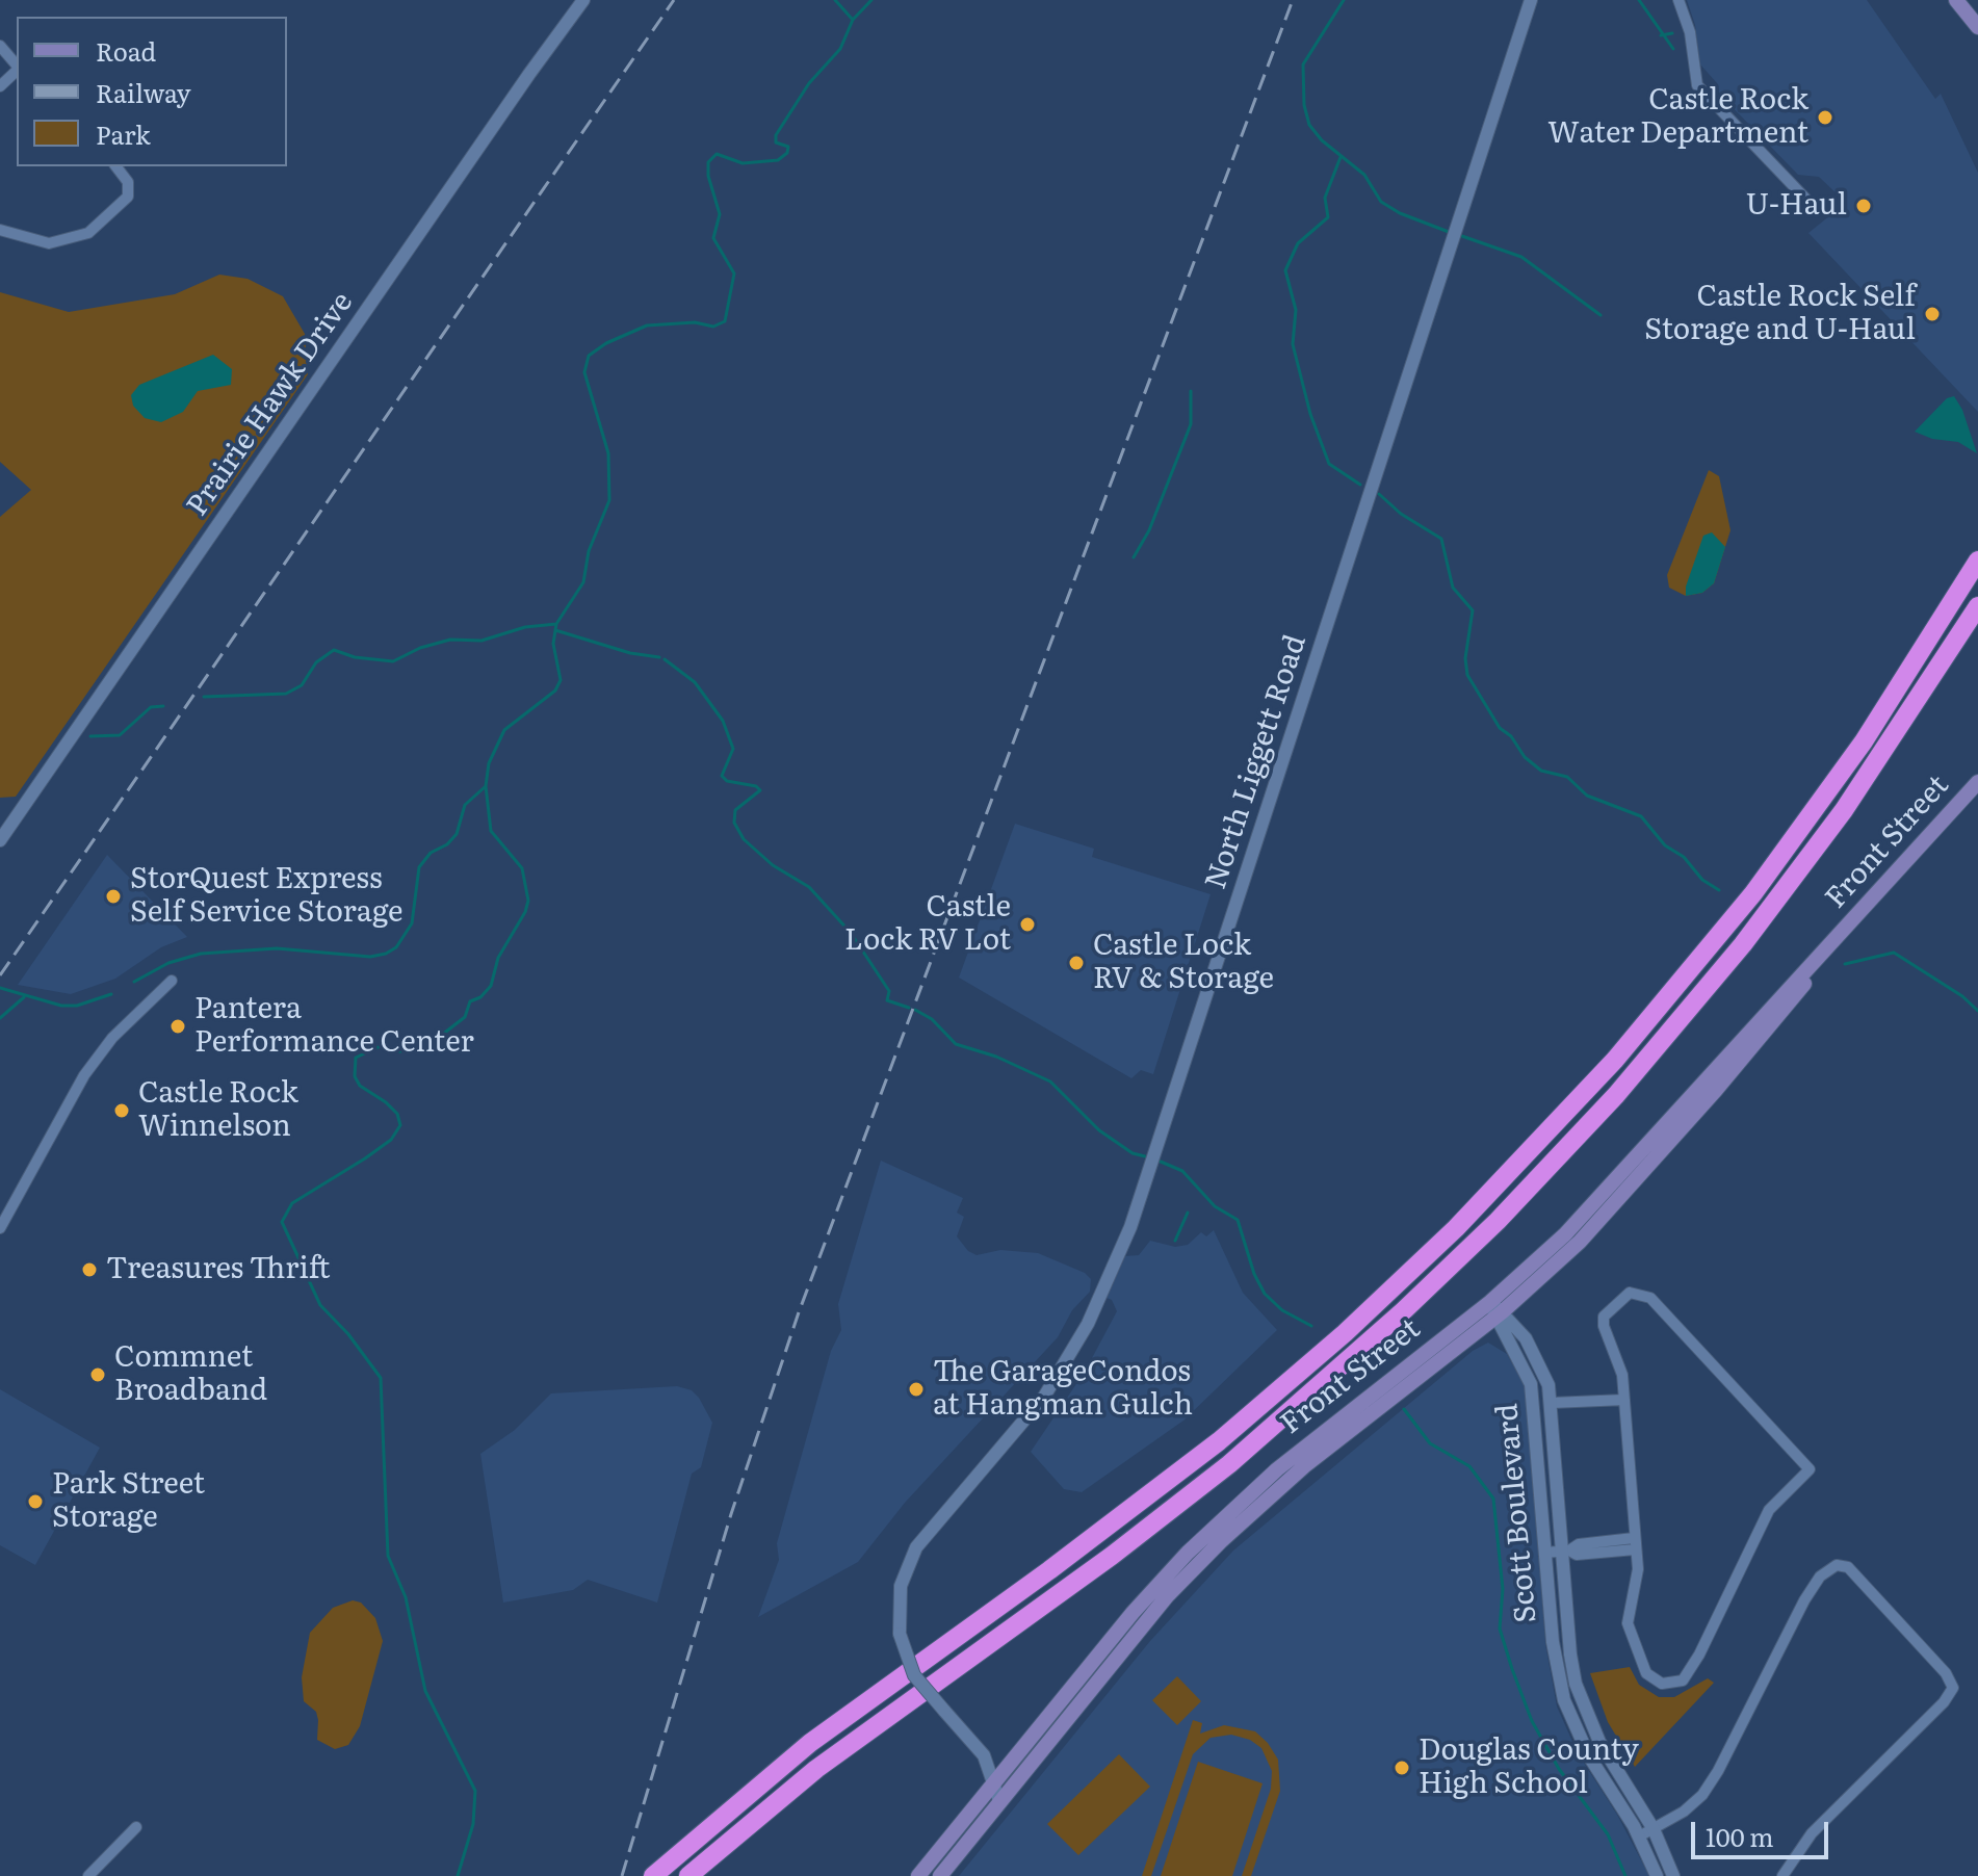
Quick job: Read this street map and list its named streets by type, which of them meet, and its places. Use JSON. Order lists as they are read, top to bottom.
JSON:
{
  "streets": {
    "main road": ["Front Street"],
    "street": ["Prairie Hawk Drive", "North Liggett Road", "Scott Boulevard"]
  },
  "crossings": [
    ["North Liggett Road", "Front Street"],
    ["Front Street", "Scott Boulevard"]
  ],
  "places": [
    "Castle Rock Water Department",
    "U-Haul",
    "Castle Rock Self Storage and U-Haul",
    "StorQuest Express Self Service Storage",
    "Castle Lock RV Lot",
    "Castle Lock RV & Storage",
    "Pantera Performance Center",
    "Castle Rock Winnelson",
    "Treasures Thrift",
    "Commnet Broadband",
    "The GarageCondos at Hangman Gulch",
    "Park Street Storage",
    "Douglas County High School"
  ],
  "legend": ["Road", "Railway", "Park"],
  "scale_bar": "100 m"
}
